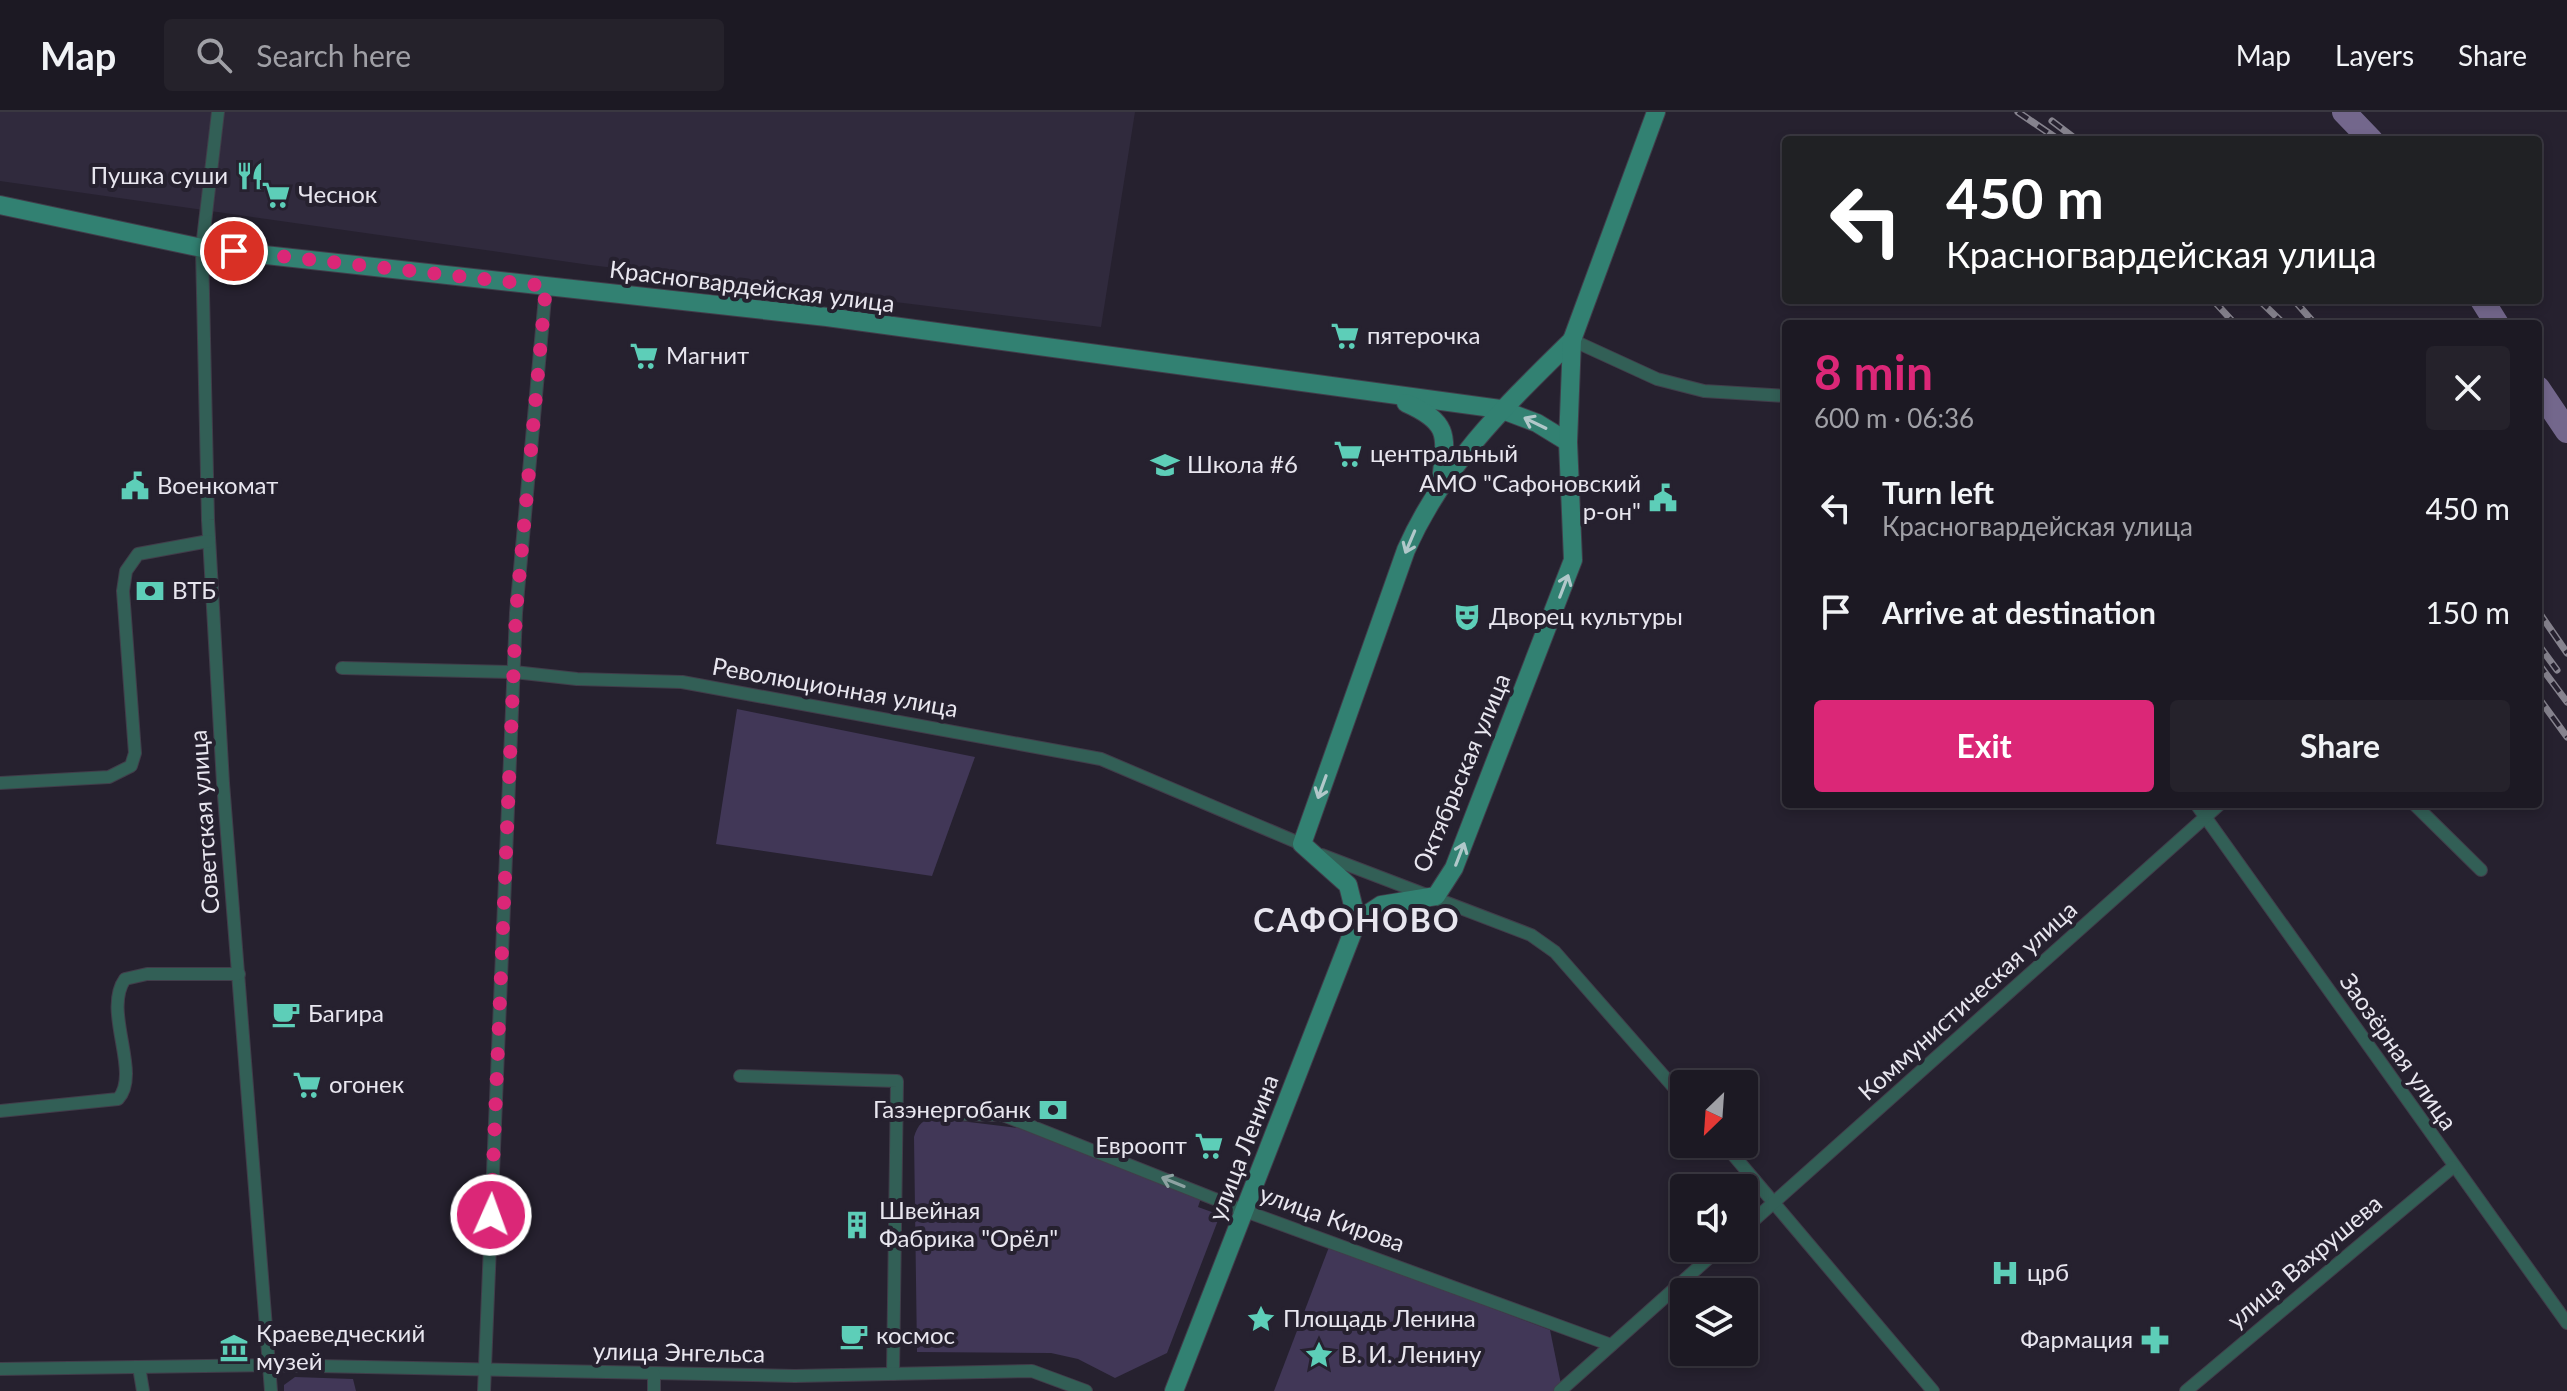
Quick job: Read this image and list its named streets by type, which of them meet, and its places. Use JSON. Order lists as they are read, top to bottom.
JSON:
{
  "streets": {
    "main road": ["Красногвардейская улица", "Октябрьская улица", "улица Ленина"],
    "street": [
      "Революционная улица",
      "Советская улица",
      "Коммунистическая улица",
      "Заозёрная улица",
      "улица Кирова",
      "улица Вахрушева",
      "улица Энгельса"
    ]
  },
  "crossings": [
    ["Красногвардейская улица", "Октябрьская улица"],
    ["Красногвардейская улица", "Советская улица"],
    ["Революционная улица", "Октябрьская улица"],
    ["Октябрьская улица", "улица Ленина"],
    ["Советская улица", "улица Энгельса"],
    ["Коммунистическая улица", "Заозёрная улица"],
    ["Заозёрная улица", "улица Вахрушева"],
    ["улица Ленина", "улица Кирова"]
  ],
  "one_way": ["улица Кирова"],
  "districts": ["САФОНОВО"],
  "places": {
    "restaurant": ["Пушка суши"],
    "supermarket": [
      "Чеснок",
      "пятерочка",
      "Магнит",
      "центральный",
      "огонек",
      "Евроопт"
    ],
    "school or university": ["Школа #6"],
    "public building": ["Военкомат", "АМО \"Сафоновский р-он\""],
    "bank": ["ВТБ", "Газэнергобанк"],
    "theatre": ["Дворец культуры"],
    "cafe": ["Багира", "космос"],
    "building": ["Швейная Фабрика \"Орёл\""],
    "hospital": ["црб"],
    "place": ["Площадь Ленина", "В. И. Ленину"],
    "pharmacy": ["Фармация"],
    "museum": ["Краеведческий музей"]
  },
  "north": "bottom left",
  "page": {
    "header": "Map",
    "search": "Search here",
    "nav": ["Map", "Layers", "Share"],
    "turn": ["450 m", "Красногвардейская улица"],
    "heading": ["8 min", "600 m · 06:36"],
    "list": [
      {
        "name": "Turn left",
        "note": "Красногвардейская улица",
        "value": "450 m"
      },
      {
        "name": "Arrive at destination",
        "value": "150 m"
      }
    ],
    "buttons": ["Exit", "Share"]
  }
}
